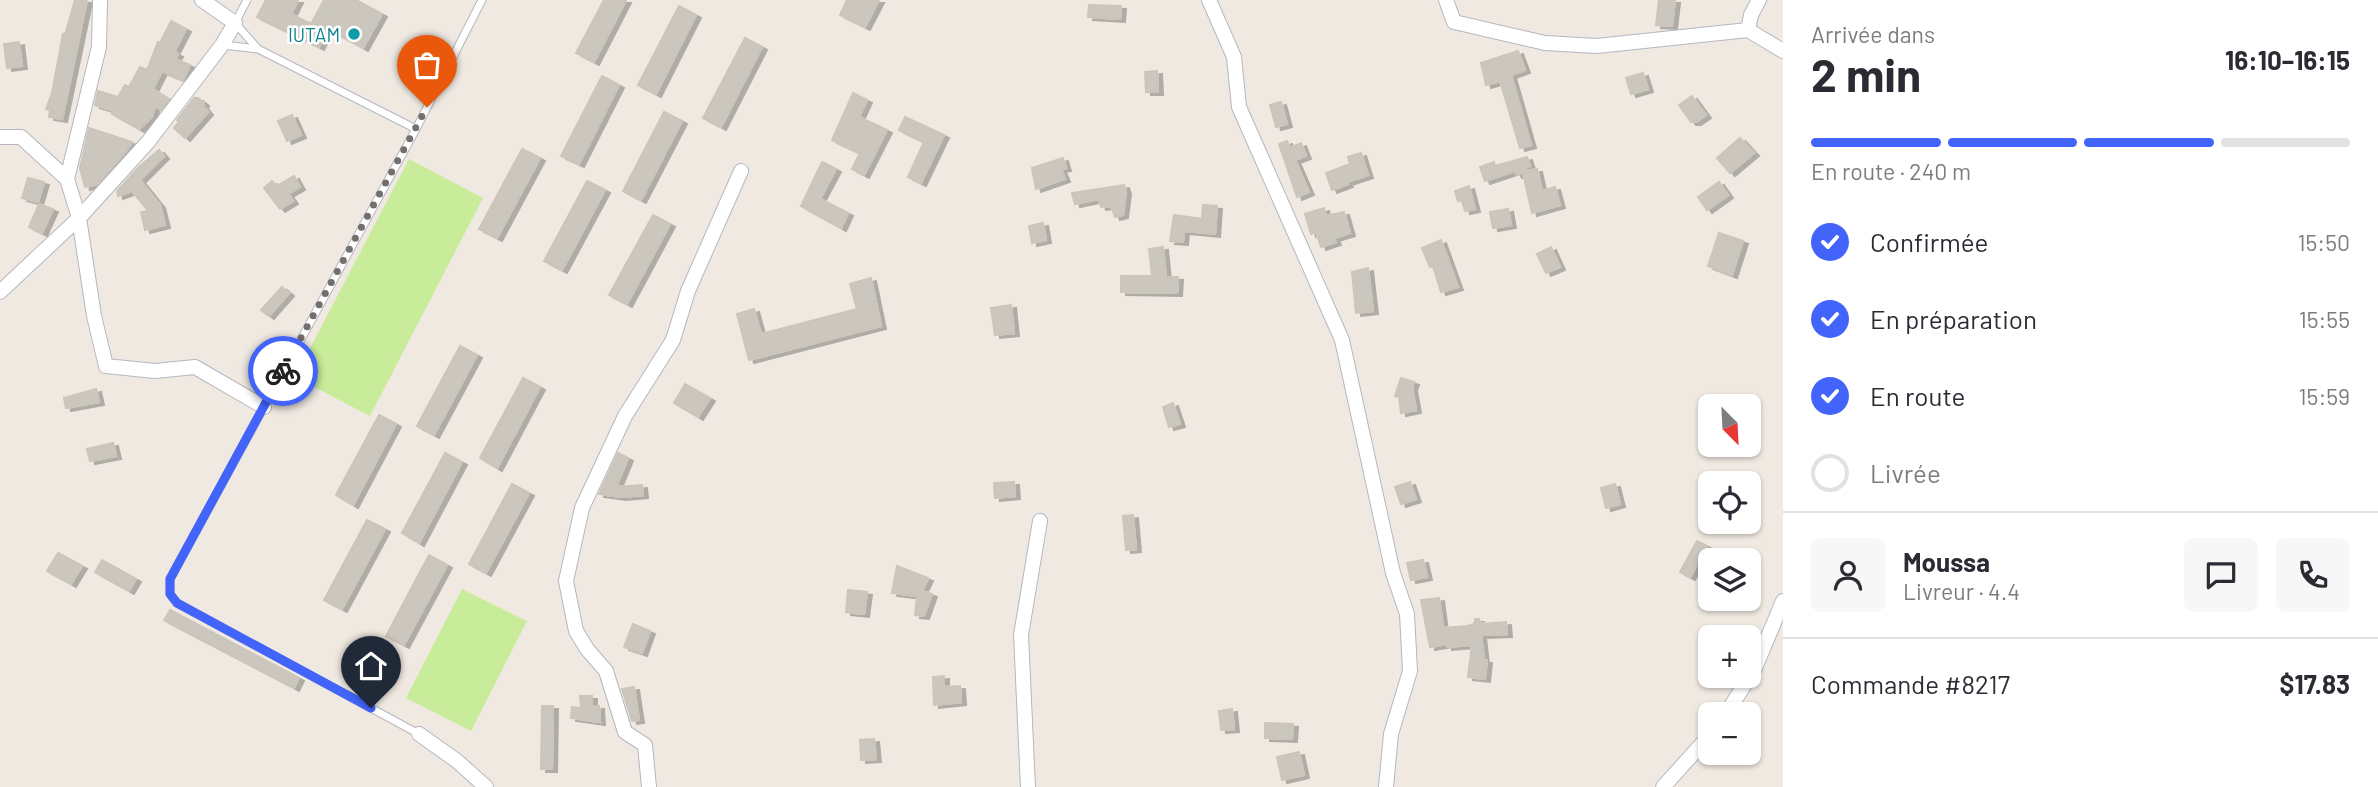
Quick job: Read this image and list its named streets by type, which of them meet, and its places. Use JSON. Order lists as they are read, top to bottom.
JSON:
{
  "places": ["IUTAM"],
  "north": "bottom right",
  "page": {
    "heading": ["2 min", "Arrivée dans", "16:10–16:15"],
    "panel": [
      "Moussa",
      "Livreur · 4.4",
      "Commande #8217",
      "$17.83"
    ],
    "bar": "En route · 240 m",
    "list": [
      ["Confirmée", "15:50"],
      ["En préparation", "15:55"],
      ["En route", "15:59"],
      "Livrée"
    ],
    "map_buttons": ["+", "−"]
  }
}
